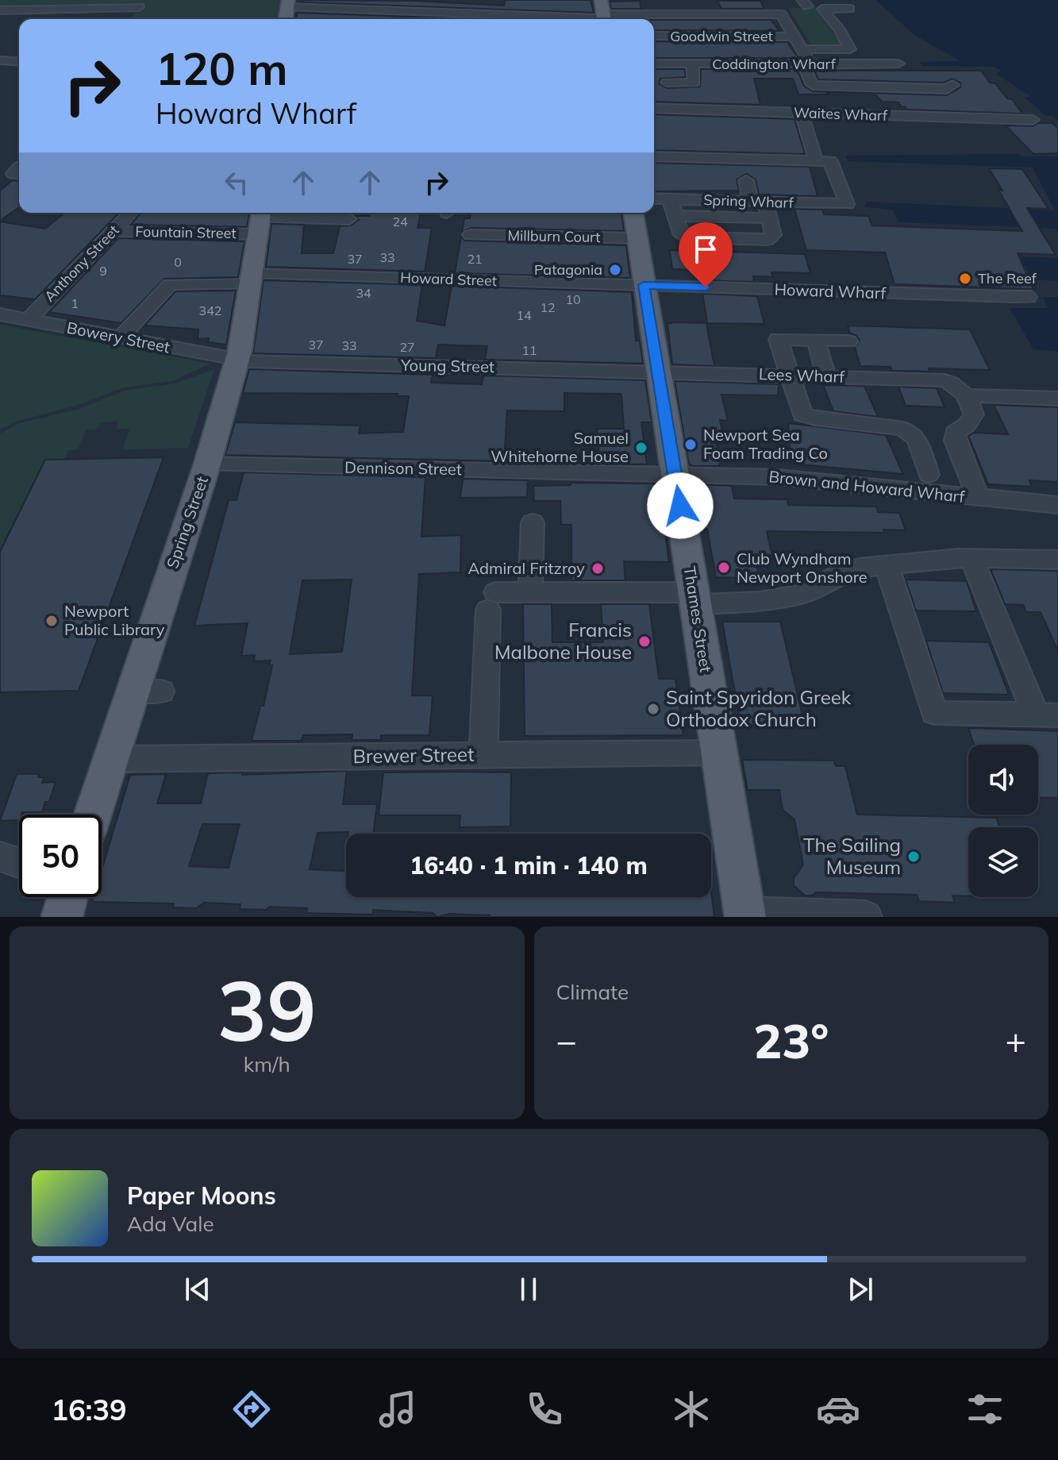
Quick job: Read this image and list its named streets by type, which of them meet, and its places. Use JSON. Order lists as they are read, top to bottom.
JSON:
{
  "streets": {
    "main road": ["Spring Street", "Thames Street"],
    "street": [
      "Goodwin Street",
      "Coddington Wharf",
      "Waites Wharf",
      "Spring Wharf",
      "Fountain Street",
      "Millburn Court",
      "Anthony Street",
      "Howard Street",
      "Howard Wharf",
      "Bowery Street",
      "Young Street",
      "Lees Wharf",
      "Dennison Street",
      "Brown and Howard Wharf",
      "Brewer Street"
    ]
  },
  "crossings": [
    ["Fountain Street", "Anthony Street"],
    ["Fountain Street", "Spring Street"],
    ["Millburn Court", "Thames Street"],
    ["Anthony Street", "Bowery Street"],
    ["Howard Street", "Howard Wharf"],
    ["Howard Street", "Bowery Street"],
    ["Howard Street", "Spring Street"],
    ["Howard Street", "Thames Street"],
    ["Howard Wharf", "Thames Street"],
    ["Bowery Street", "Young Street"],
    ["Bowery Street", "Spring Street"],
    ["Young Street", "Lees Wharf"],
    ["Young Street", "Spring Street"],
    ["Young Street", "Thames Street"],
    ["Lees Wharf", "Thames Street"],
    ["Dennison Street", "Brown and Howard Wharf"],
    ["Dennison Street", "Spring Street"],
    ["Dennison Street", "Thames Street"],
    ["Brown and Howard Wharf", "Thames Street"],
    ["Spring Street", "Brewer Street"],
    ["Thames Street", "Brewer Street"]
  ],
  "places": [
    "Patagonia",
    "The Reef",
    "Newport Sea Foam Trading Co",
    "Samuel Whitehorne House",
    "Club Wyndham Newport Onshore",
    "Admiral Fritzroy",
    "Newport Public Library",
    "Francis Malbone House",
    "Saint Spyridon Greek Orthodox Church",
    "The Sailing Museum"
  ],
  "house_numbers": [
    "24",
    "33",
    "37",
    "21",
    "0",
    "9",
    "34",
    "10",
    "1",
    "12",
    "342",
    "14",
    "37",
    "33",
    "27",
    "11"
  ],
  "page": {
    "turn": ["120 m", "Howard Wharf"],
    "limit": "50",
    "trip": "16:40 · 1 min · 140 m",
    "tile": [
      ["39", "km/h"],
      "Climate"
    ],
    "heat": ["−", "23°", "+"],
    "song": ["Paper Moons", "Ada Vale"],
    "tabs": "16:39"
  }
}
